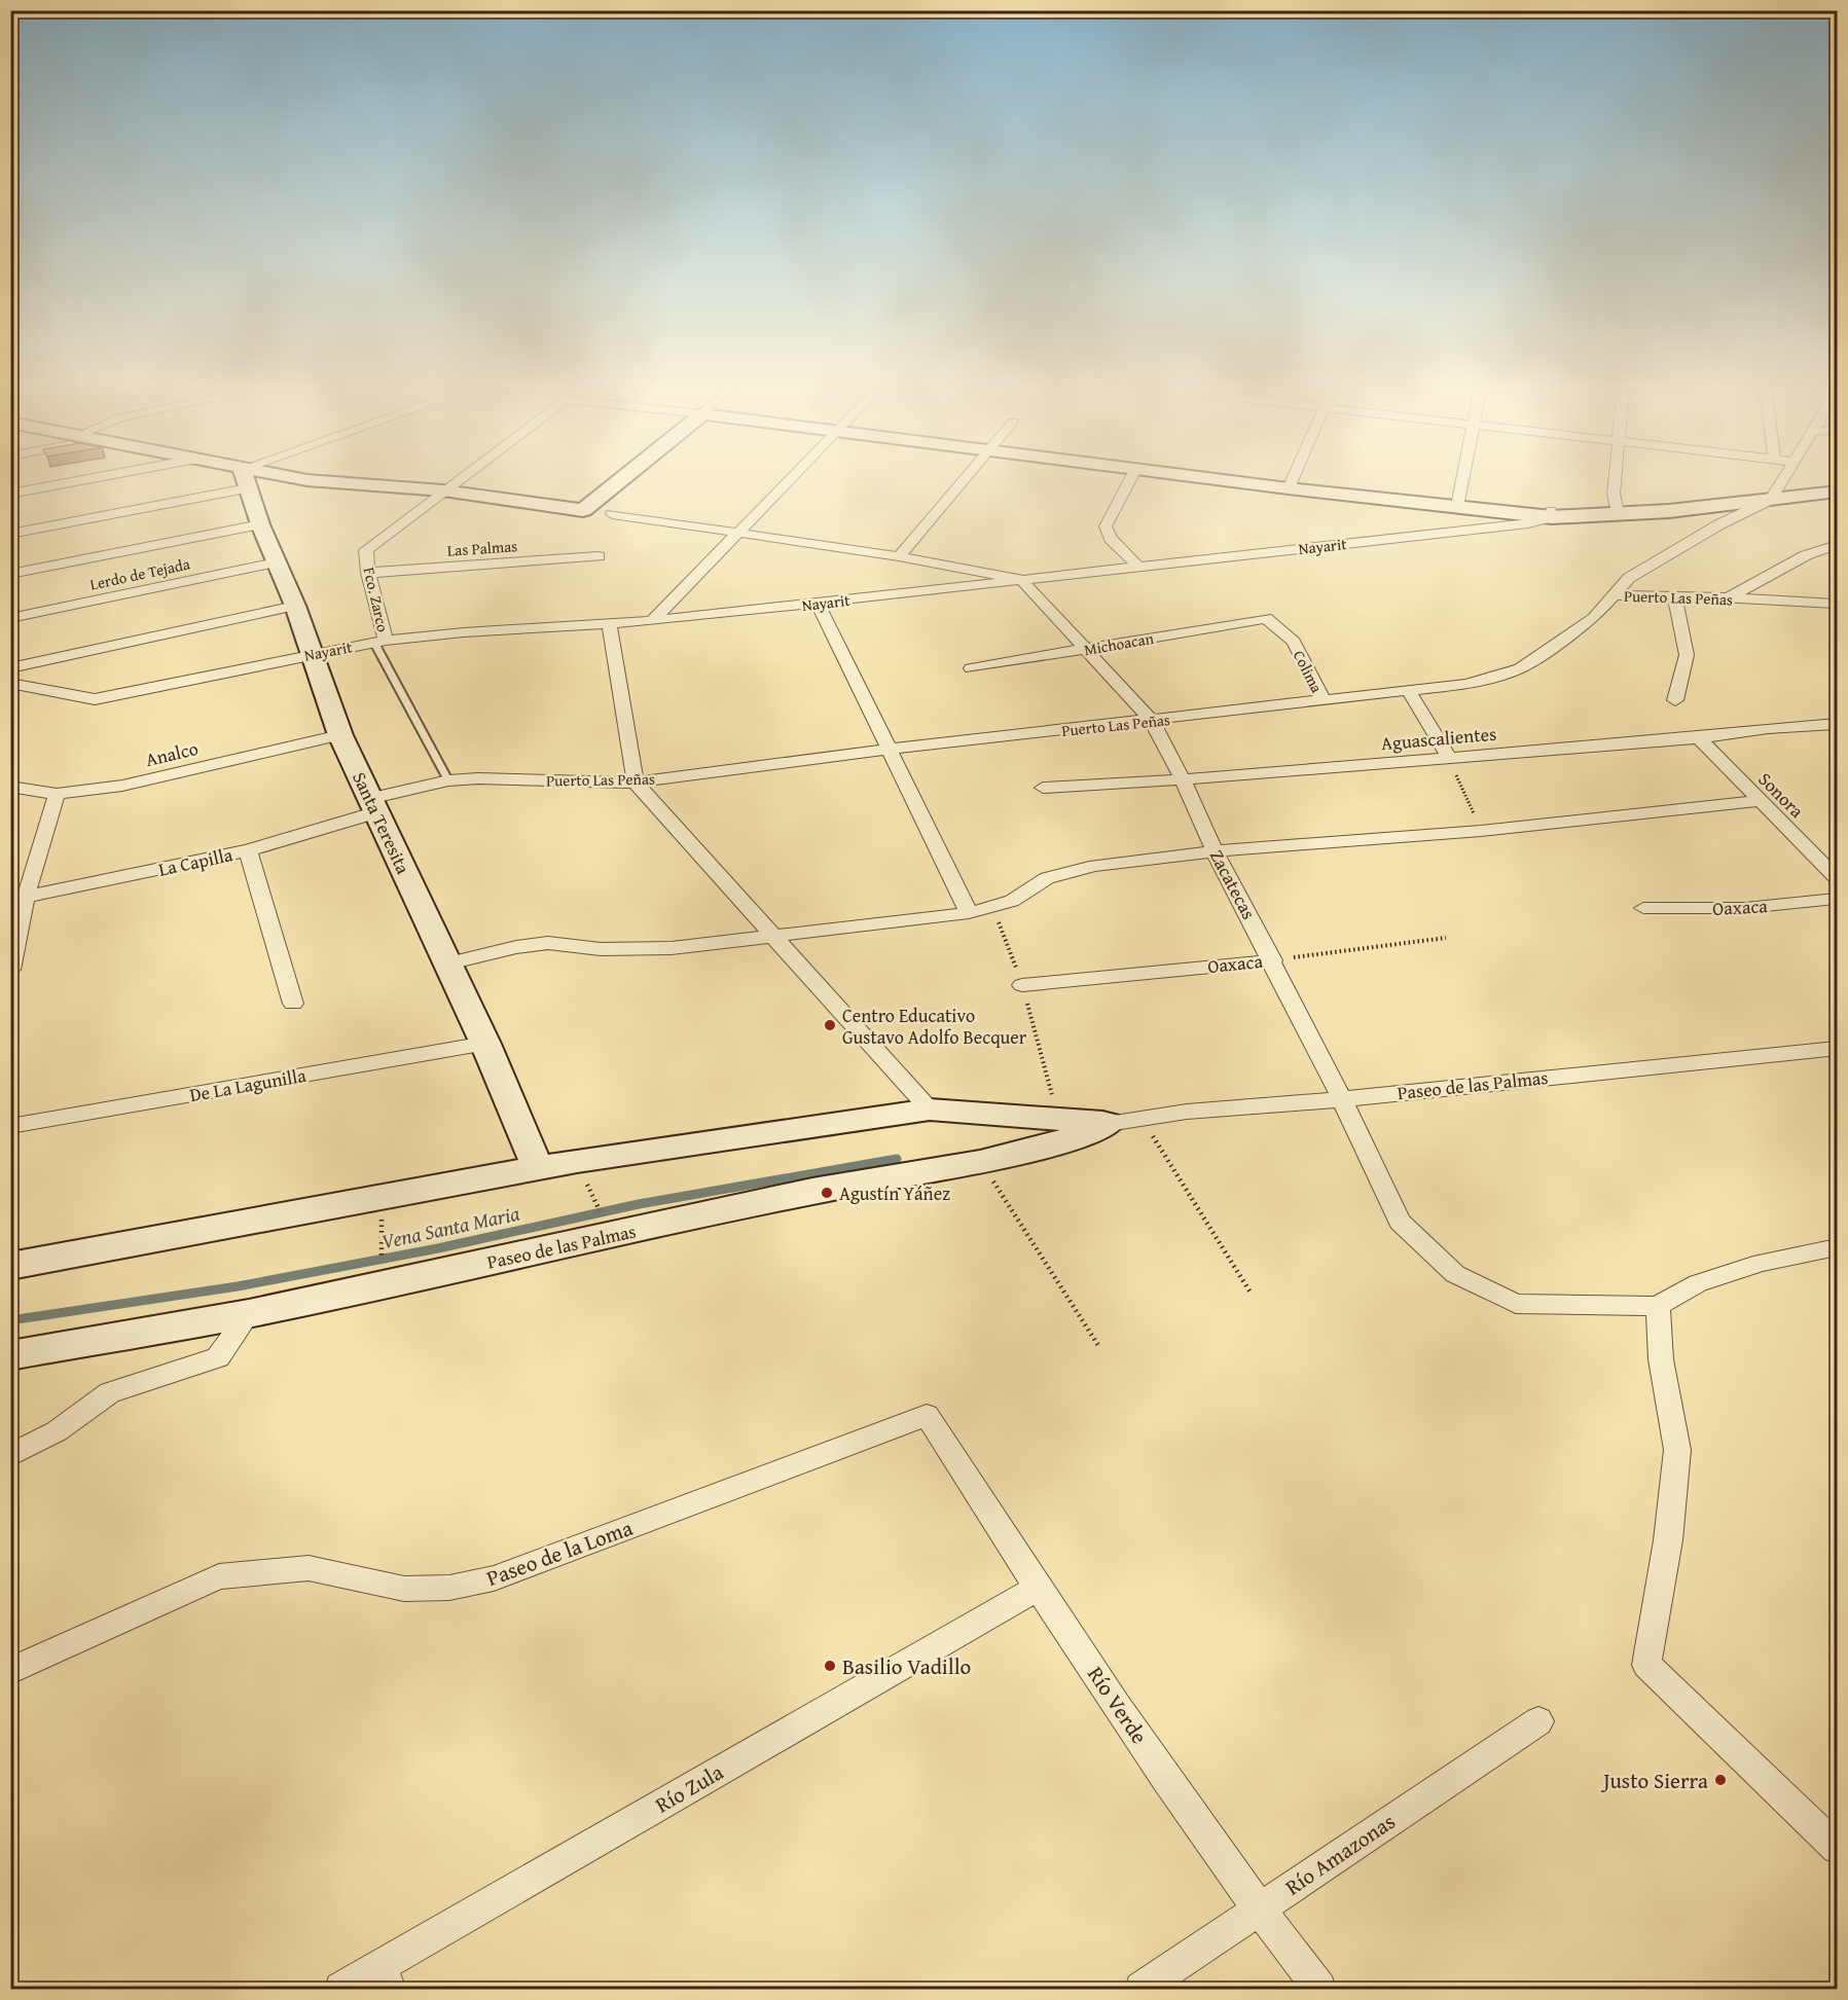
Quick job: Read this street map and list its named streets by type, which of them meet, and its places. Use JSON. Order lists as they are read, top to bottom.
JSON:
{
  "streets": {
    "street": [
      "Nayarit",
      "Las Palmas",
      "Lerdo de Tejada",
      "Puerto Las Peñas",
      "Fco. Zarco",
      "Michoacan",
      "Colima",
      "Aguascalientes",
      "Analco",
      "Sonora",
      "Santa Teresita",
      "La Capilla",
      "Zacatecas",
      "Oaxaca",
      "De La Lagunilla",
      "Paseo de las Palmas",
      "Paseo de la Loma",
      "Río Verde",
      "Río Zula",
      "Río Amazonas"
    ]
  },
  "crossings": [
    ["Nayarit", "Fco. Zarco"],
    ["Nayarit", "Santa Teresita"],
    ["Nayarit", "Zacatecas"],
    ["Las Palmas", "Fco. Zarco"],
    ["Lerdo de Tejada", "Santa Teresita"],
    ["Puerto Las Peñas", "Colima"],
    ["Puerto Las Peñas", "Santa Teresita"],
    ["Puerto Las Peñas", "La Capilla"],
    ["Puerto Las Peñas", "Zacatecas"],
    ["Michoacan", "Colima"],
    ["Michoacan", "Zacatecas"],
    ["Aguascalientes", "Sonora"],
    ["Aguascalientes", "Zacatecas"],
    ["Analco", "Santa Teresita"],
    ["Santa Teresita", "La Capilla"],
    ["Santa Teresita", "De La Lagunilla"],
    ["Santa Teresita", "Paseo de las Palmas"],
    ["Zacatecas", "Oaxaca"],
    ["Zacatecas", "Paseo de las Palmas"],
    ["Paseo de la Loma", "Río Verde"],
    ["Río Verde", "Río Zula"],
    ["Río Verde", "Río Amazonas"]
  ],
  "water": ["Vena Santa Maria"],
  "places": [
    "Centro Educativo Gustavo Adolfo Becquer",
    "Agustín Yáñez",
    "Basilio Vadillo",
    "Justo Sierra"
  ]
}
